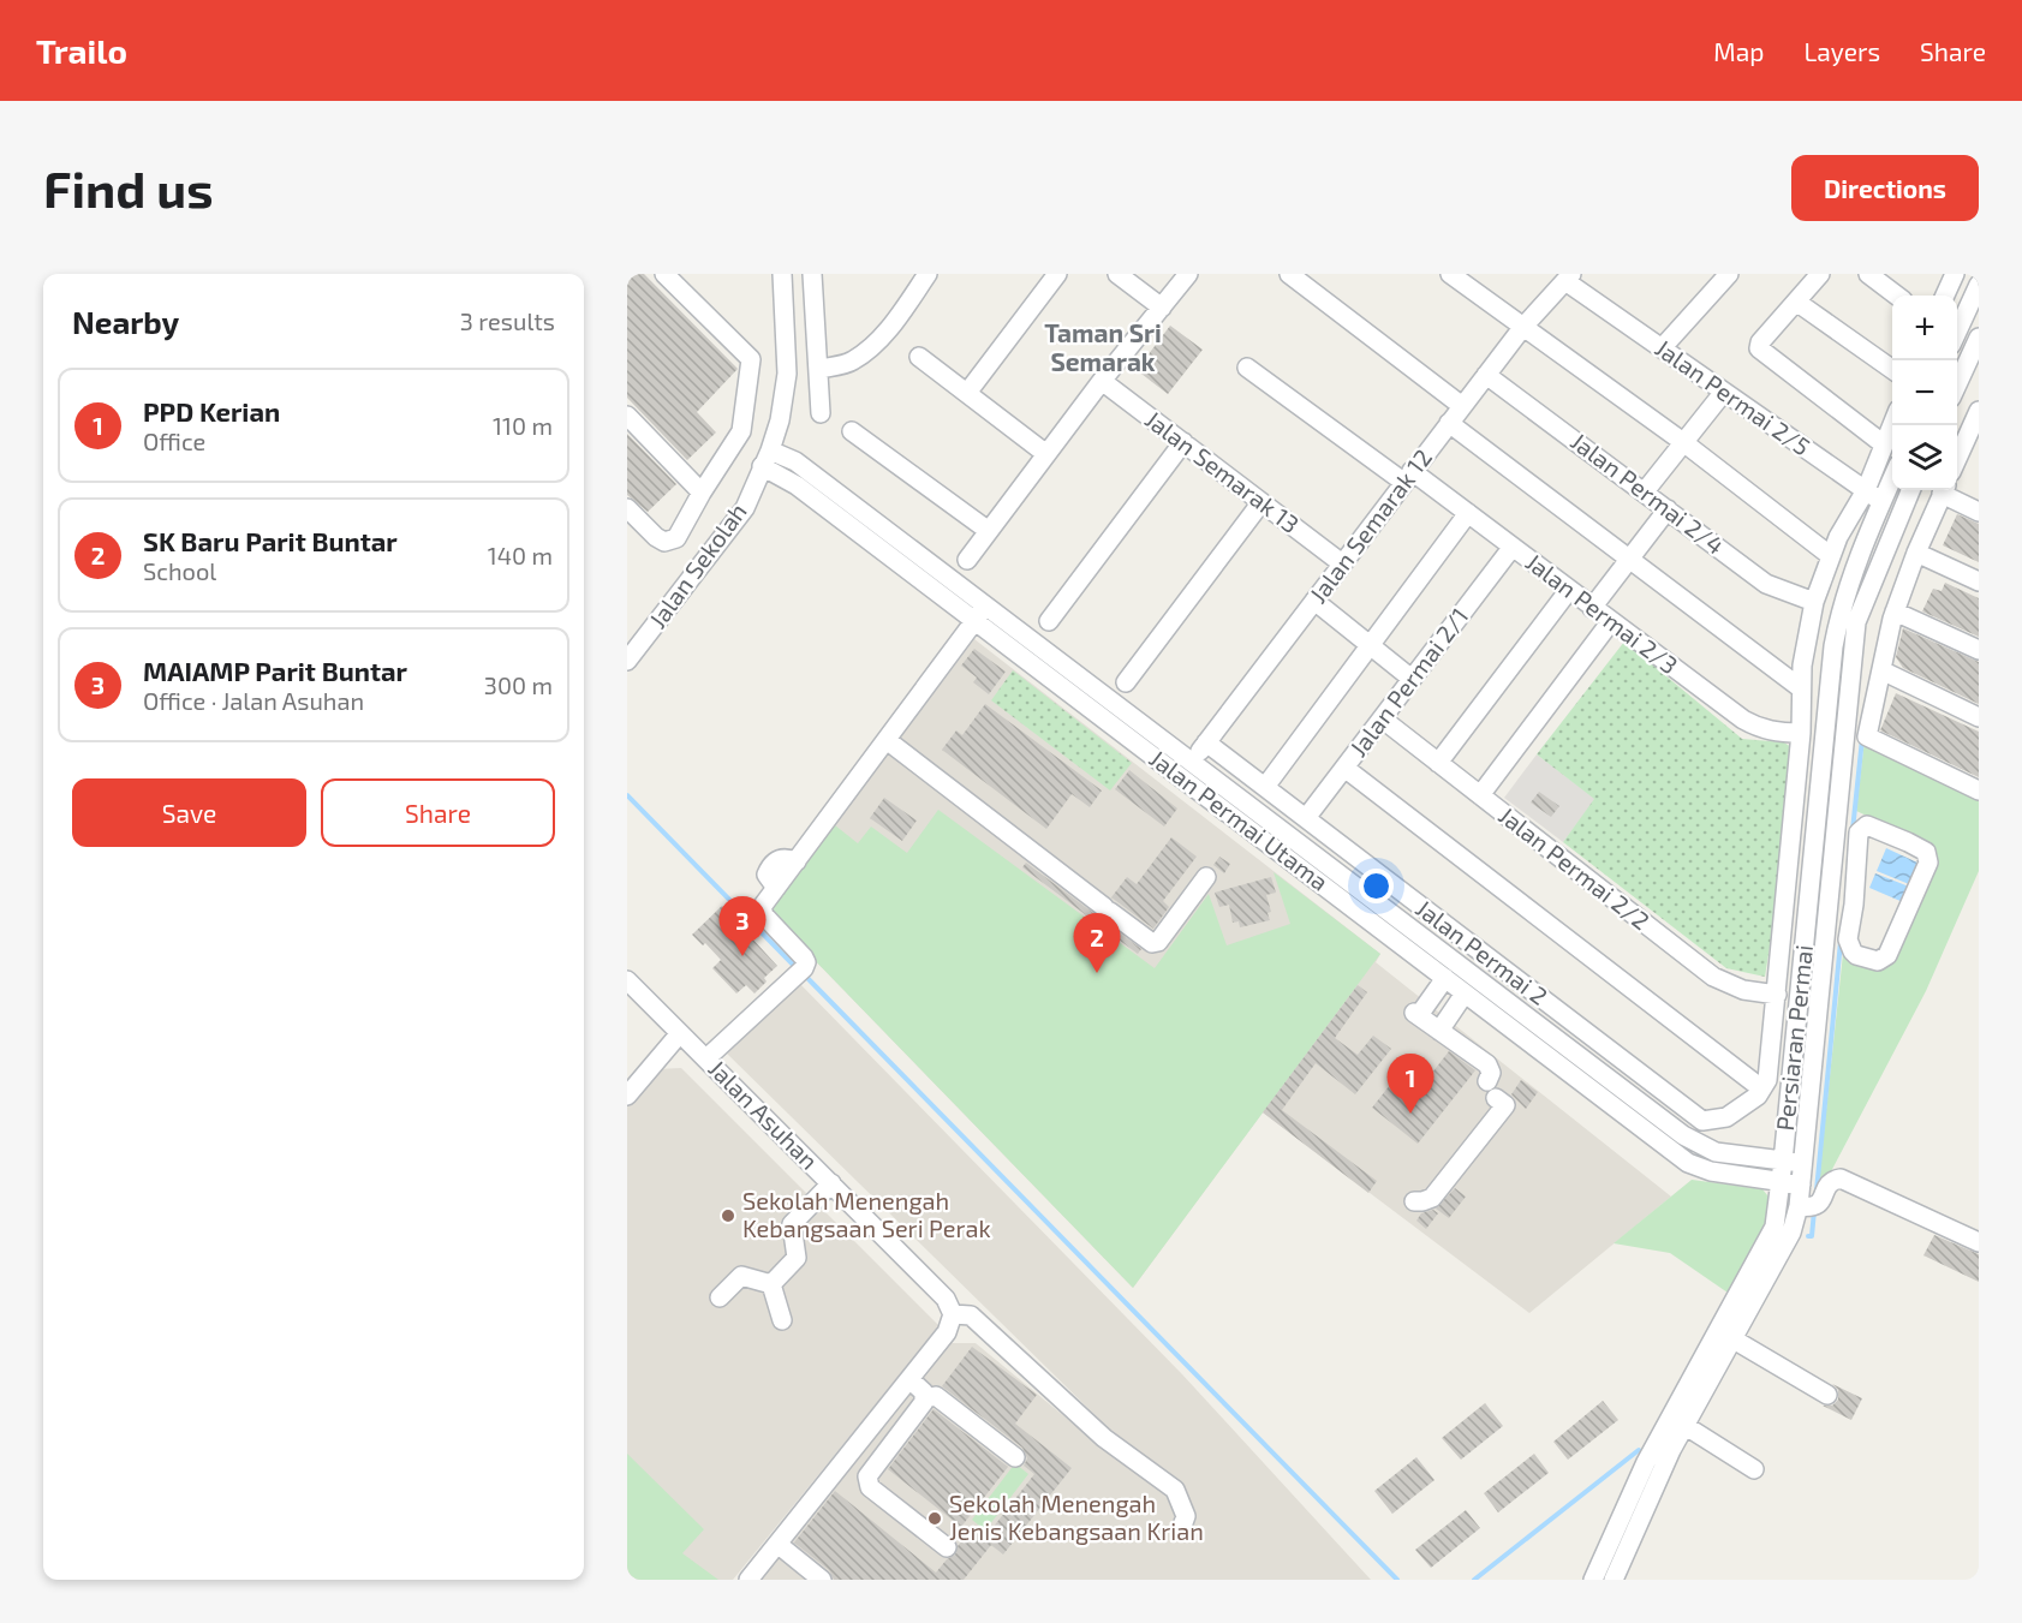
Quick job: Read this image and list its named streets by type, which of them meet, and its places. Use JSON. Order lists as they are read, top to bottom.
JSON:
{
  "streets": {
    "street": [
      "Jalan Permai 2/5",
      "Jalan Semarak 13",
      "Jalan Permai 2/4",
      "Jalan Semarak 12",
      "Jalan Sekolah",
      "Jalan Permai 2/3",
      "Jalan Permai 2/1",
      "Jalan Permai Utama",
      "Jalan Permai 2/2",
      "Jalan Permai 2",
      "Persiaran Permai",
      "Jalan Asuhan"
    ]
  },
  "crossings": [
    ["Jalan Permai 2/5", "Jalan Semarak 12"],
    ["Jalan Permai 2/5", "Persiaran Permai"],
    ["Jalan Semarak 13", "Jalan Semarak 12"],
    ["Jalan Permai 2/4", "Jalan Semarak 12"],
    ["Jalan Semarak 12", "Jalan Permai 2/3"],
    ["Jalan Semarak 12", "Jalan Permai Utama"],
    ["Jalan Semarak 12", "Jalan Permai 2"],
    ["Jalan Sekolah", "Jalan Permai Utama"],
    ["Jalan Permai 2/3", "Jalan Permai 2/1"],
    ["Jalan Permai 2/1", "Jalan Permai 2/2"],
    ["Jalan Permai 2/1", "Jalan Permai 2"],
    ["Jalan Permai Utama", "Persiaran Permai"]
  ],
  "districts": ["Taman Sri Semarak"],
  "places": ["Sekolah Menengah Kebangsaan Seri Perak", "Sekolah Menengah Jenis Kebangsaan Krian"],
  "page": {
    "header": "Trailo",
    "nav": ["Map", "Layers", "Share"],
    "buttons": [
      "Directions",
      ["Save", "Share"]
    ],
    "title": "Find us",
    "heading": ["Nearby", "3 results"],
    "map_buttons": ["+", "−"],
    "list": [
      {
        "mark": "1",
        "name": "PPD Kerian",
        "note": "Office",
        "value": "110 m"
      },
      {
        "mark": "2",
        "name": "SK Baru Parit Buntar",
        "note": "School",
        "value": "140 m"
      },
      {
        "mark": "3",
        "name": "MAIAMP Parit Buntar",
        "note": "Office · Jalan Asuhan",
        "value": "300 m"
      }
    ],
    "pins": ["3", "2", "1"]
  }
}
